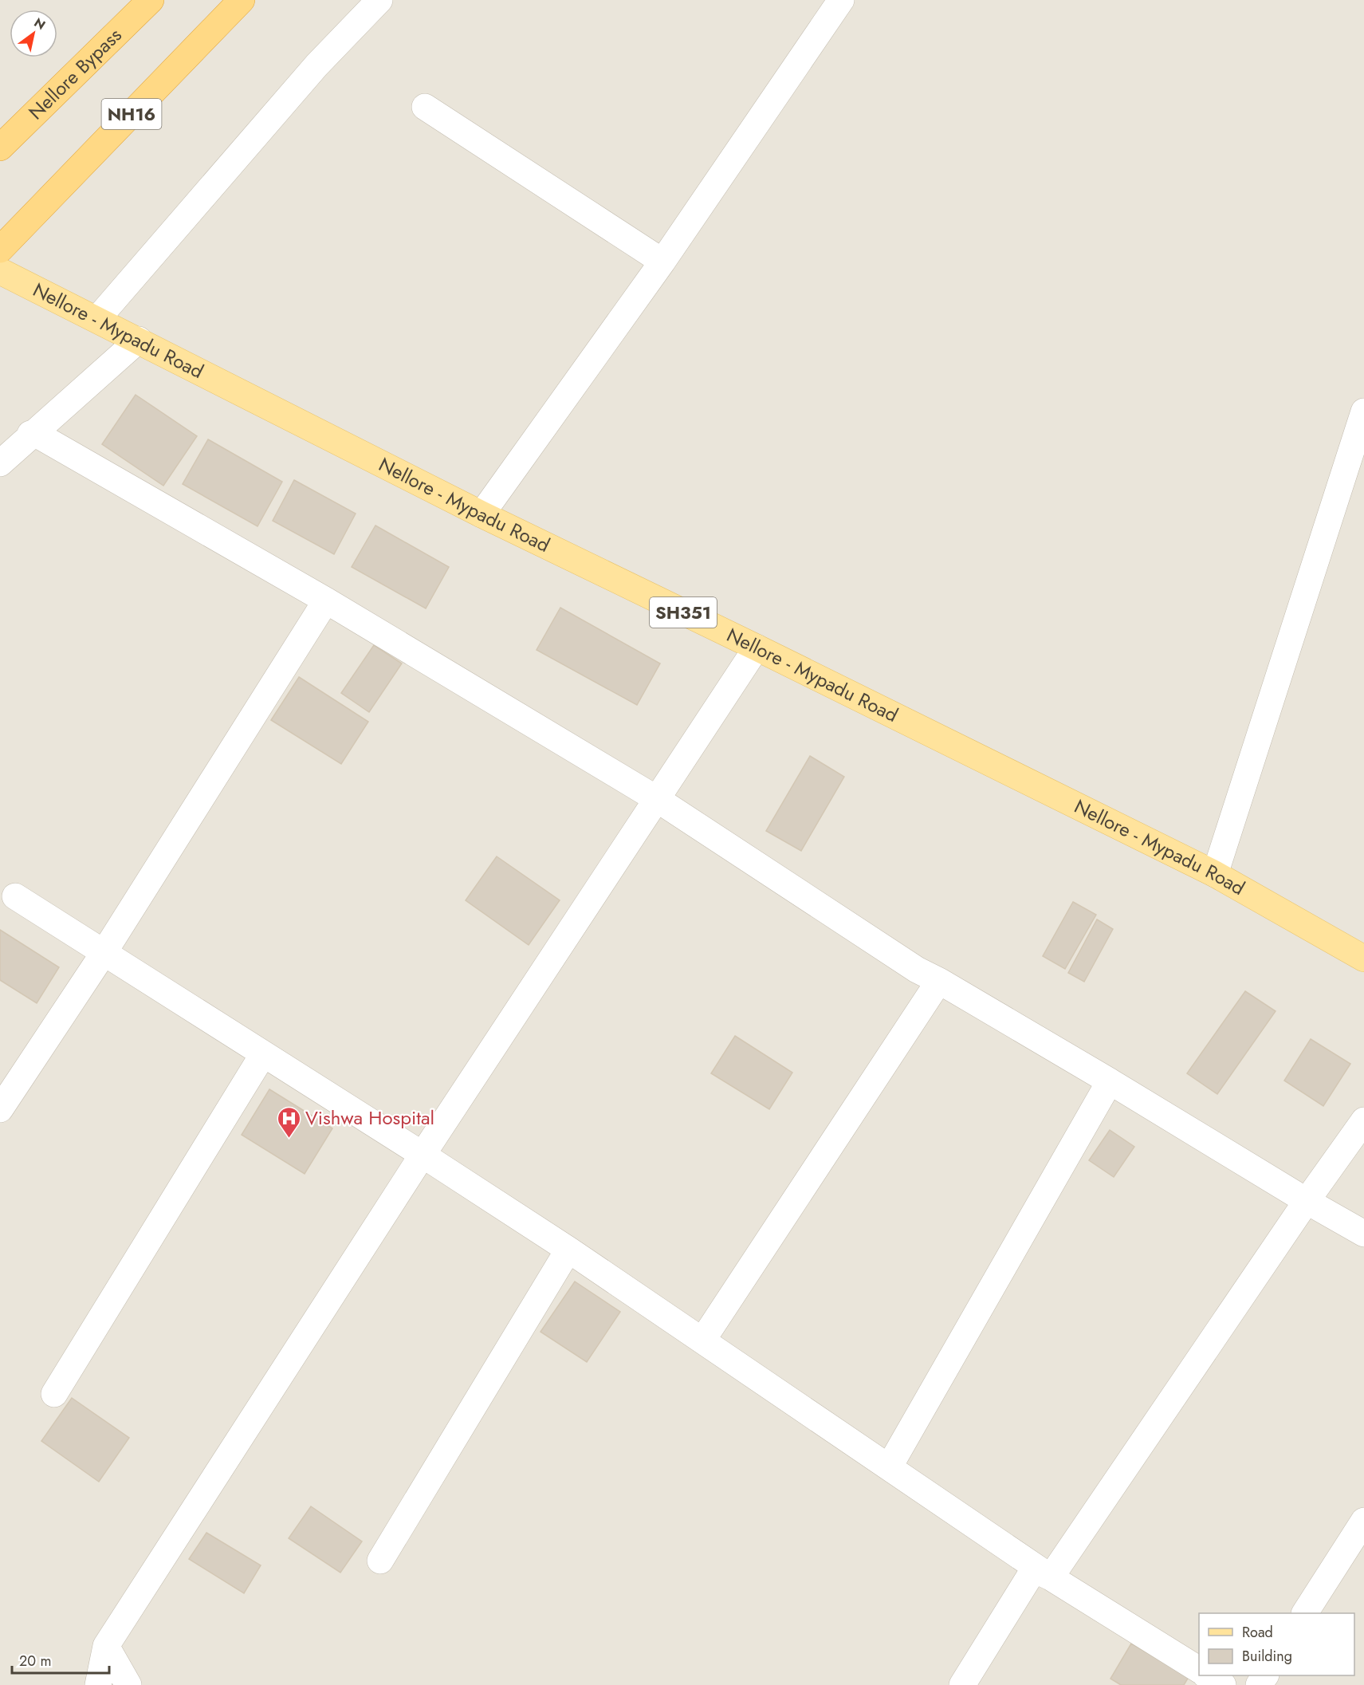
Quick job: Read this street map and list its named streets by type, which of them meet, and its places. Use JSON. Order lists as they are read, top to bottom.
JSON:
{
  "streets": {
    "highway": ["Nellore Bypass", "NH16"],
    "main road": ["Nellore - Mypadu Road", "SH351"]
  },
  "places": {
    "hospital": ["Vishwa Hospital"]
  },
  "legend": ["Road", "Building"],
  "scale_bar": "20 m",
  "north": "top right"
}
